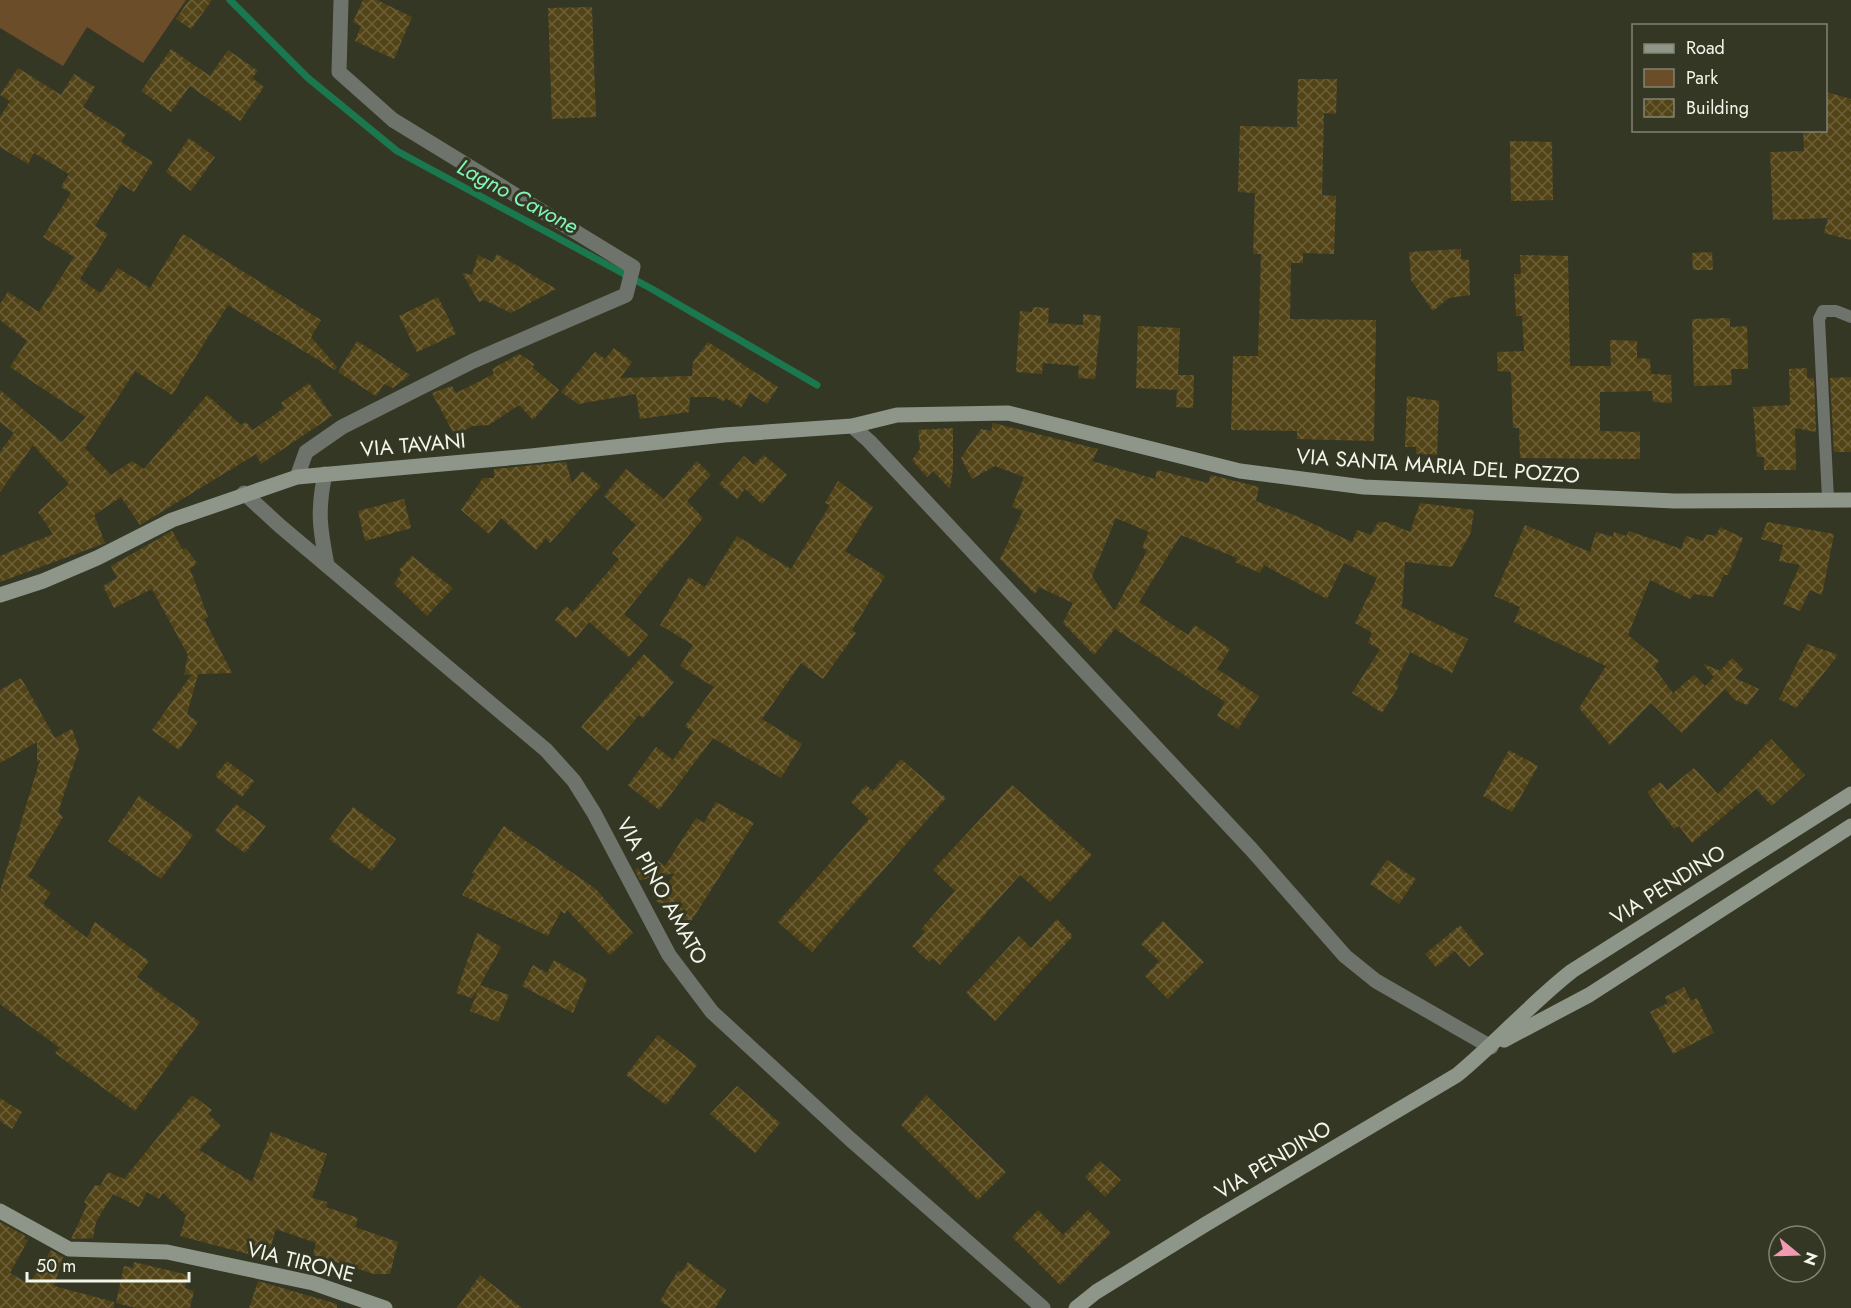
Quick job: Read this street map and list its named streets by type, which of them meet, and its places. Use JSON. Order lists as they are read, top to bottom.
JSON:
{
  "streets": {
    "street": [
      "VIA TAVANI",
      "VIA SANTA MARIA DEL POZZO",
      "VIA PENDINO",
      "VIA PINO AMATO",
      "VIA TIRONE"
    ]
  },
  "crossings": [
    ["VIA TAVANI", "VIA SANTA MARIA DEL POZZO"],
    ["VIA TAVANI", "VIA PINO AMATO"]
  ],
  "water": ["Lagno Cavone"],
  "legend": ["Road", "Park", "Building"],
  "scale_bar": "50 m",
  "north": "right"
}
